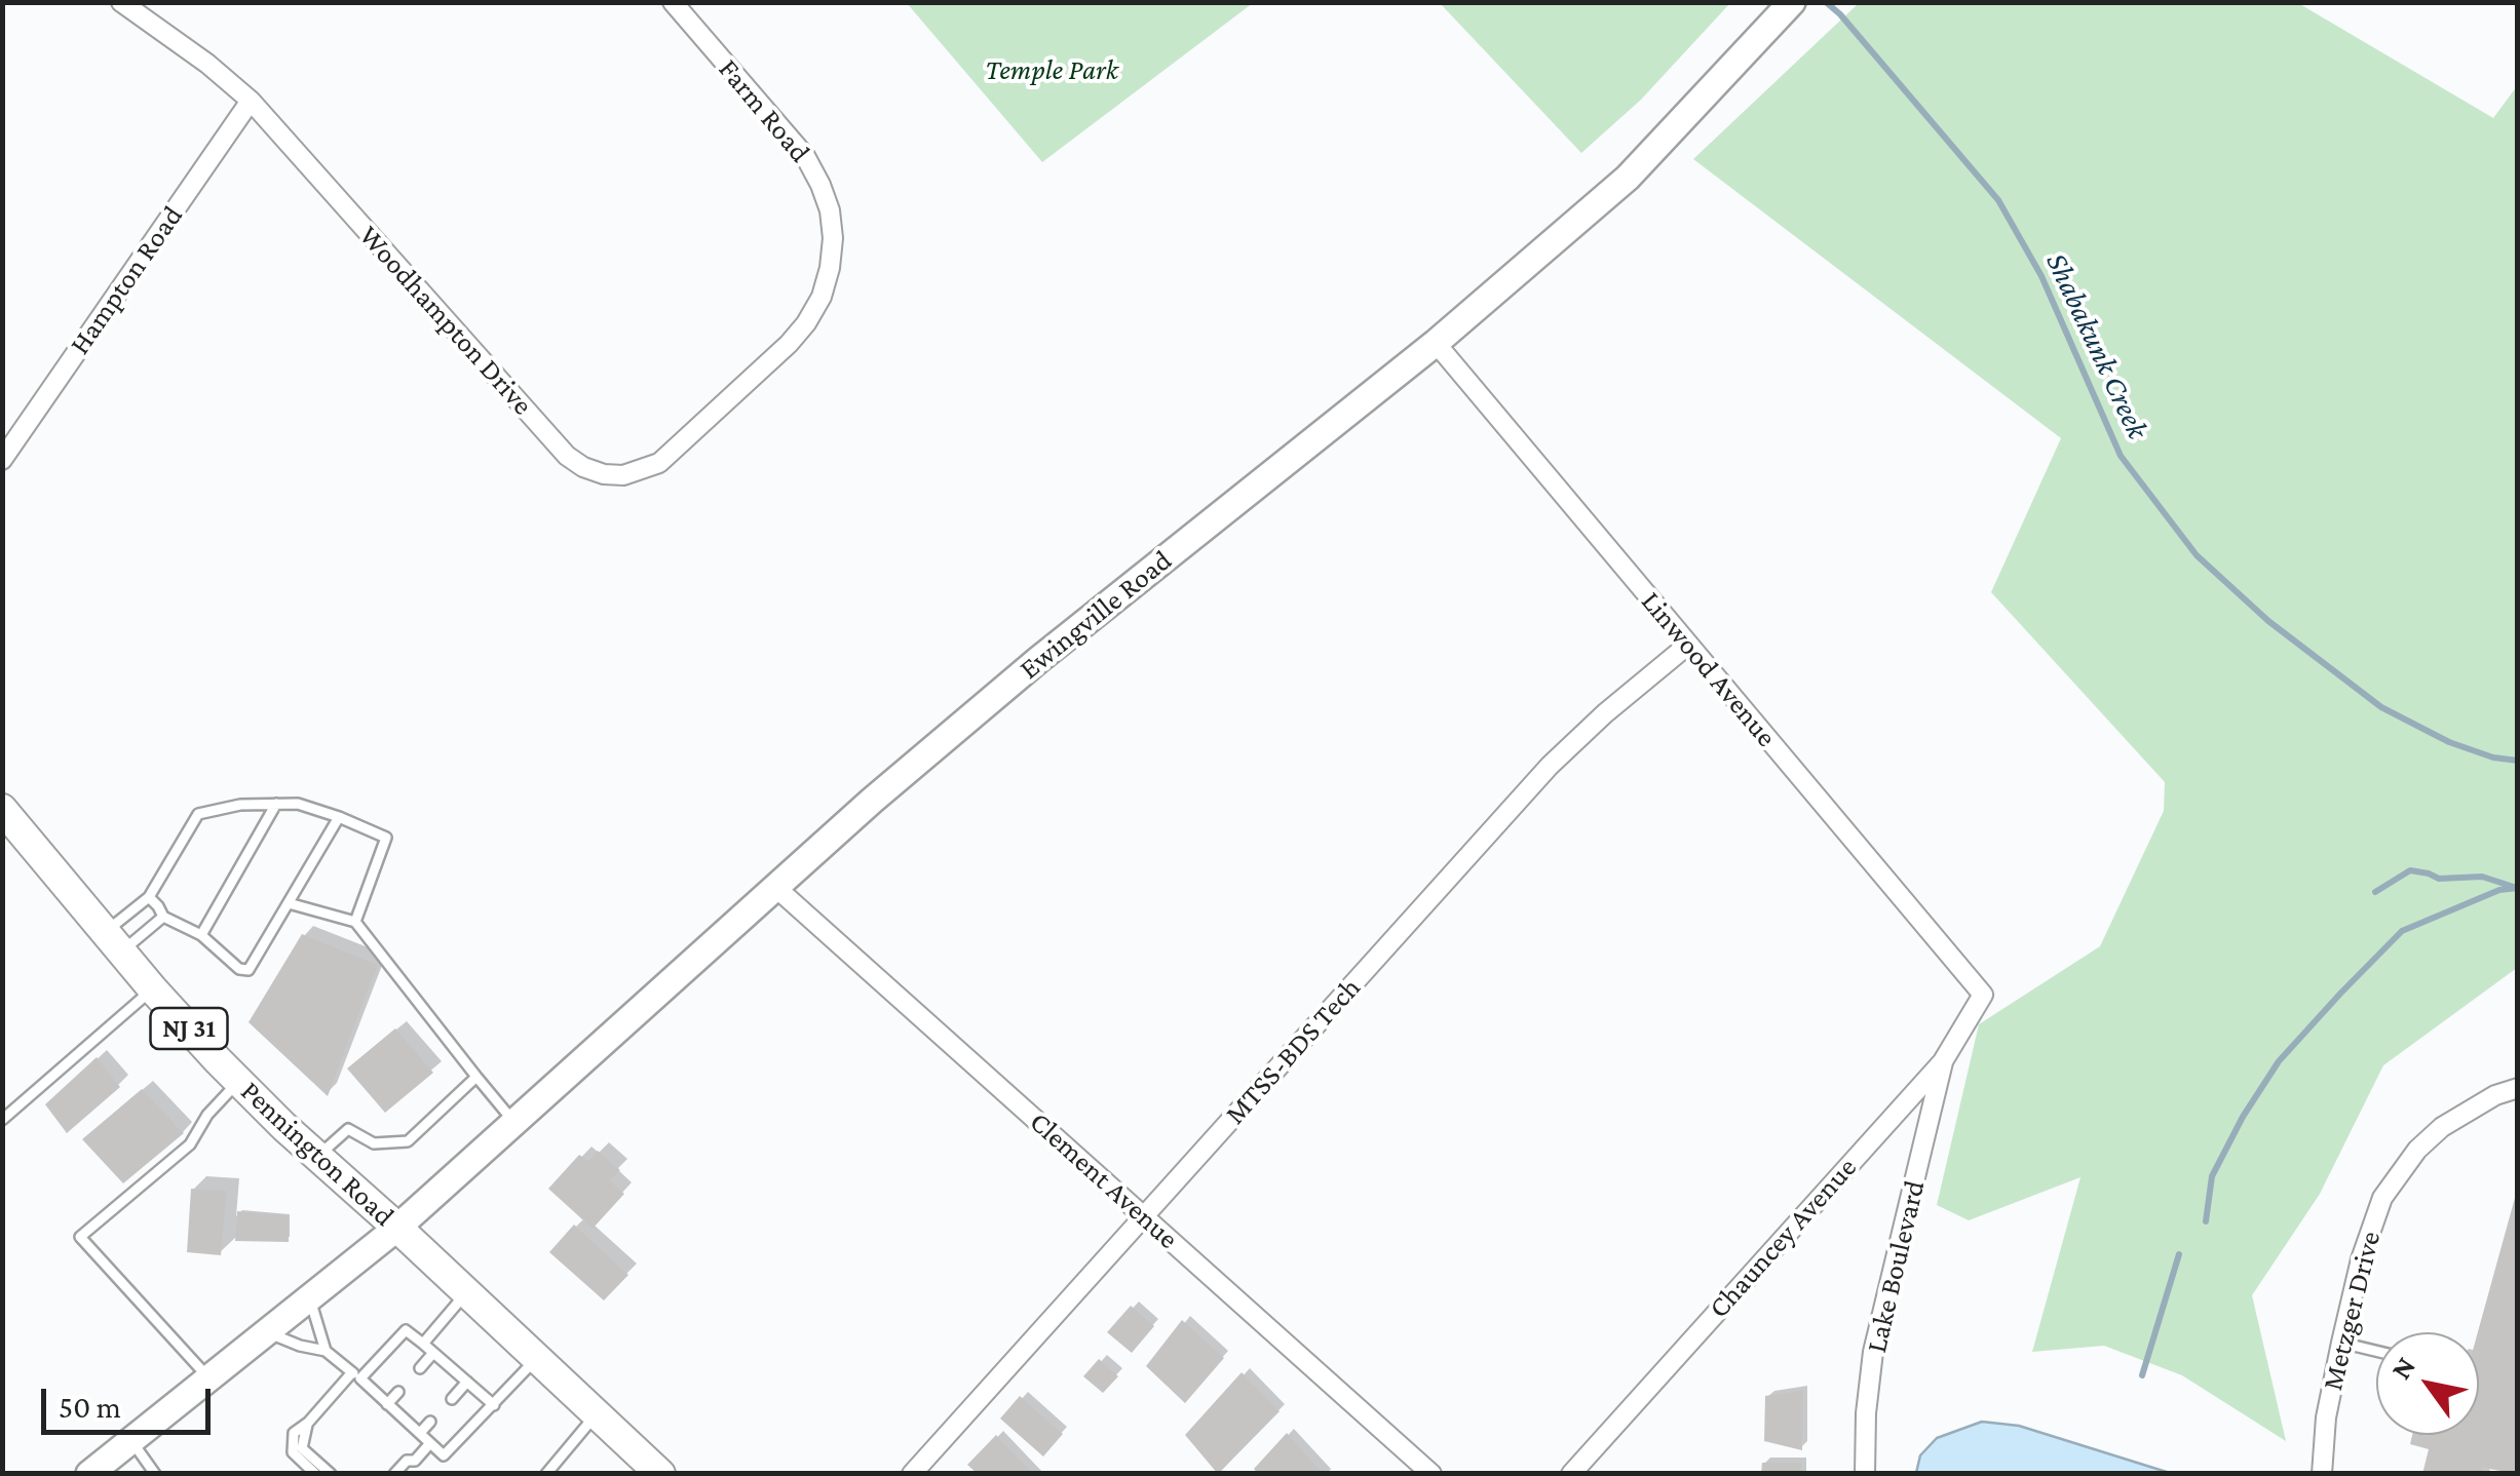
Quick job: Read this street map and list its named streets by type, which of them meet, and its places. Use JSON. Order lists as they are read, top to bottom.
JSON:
{
  "streets": {
    "main road": ["Ewingville Road", "NJ 31", "Pennington Road"],
    "street": [
      "Farm Road",
      "Hampton Road",
      "Woodhampton Drive",
      "Linwood Avenue",
      "MTSS-BDS Tech",
      "Clement Avenue",
      "Chauncey Avenue",
      "Lake Boulevard",
      "Metzger Drive"
    ]
  },
  "crossings": [
    ["Farm Road", "Woodhampton Drive"],
    ["Hampton Road", "Woodhampton Drive"],
    ["Ewingville Road", "Linwood Avenue"],
    ["Ewingville Road", "Pennington Road"],
    ["Ewingville Road", "Clement Avenue"],
    ["Linwood Avenue", "MTSS-BDS Tech"],
    ["Linwood Avenue", "Chauncey Avenue"],
    ["MTSS-BDS Tech", "Clement Avenue"],
    ["Chauncey Avenue", "Lake Boulevard"]
  ],
  "water": ["Shabakunk Creek"],
  "parks": ["Temple Park"],
  "scale_bar": "50 m",
  "north": "top left"
}
